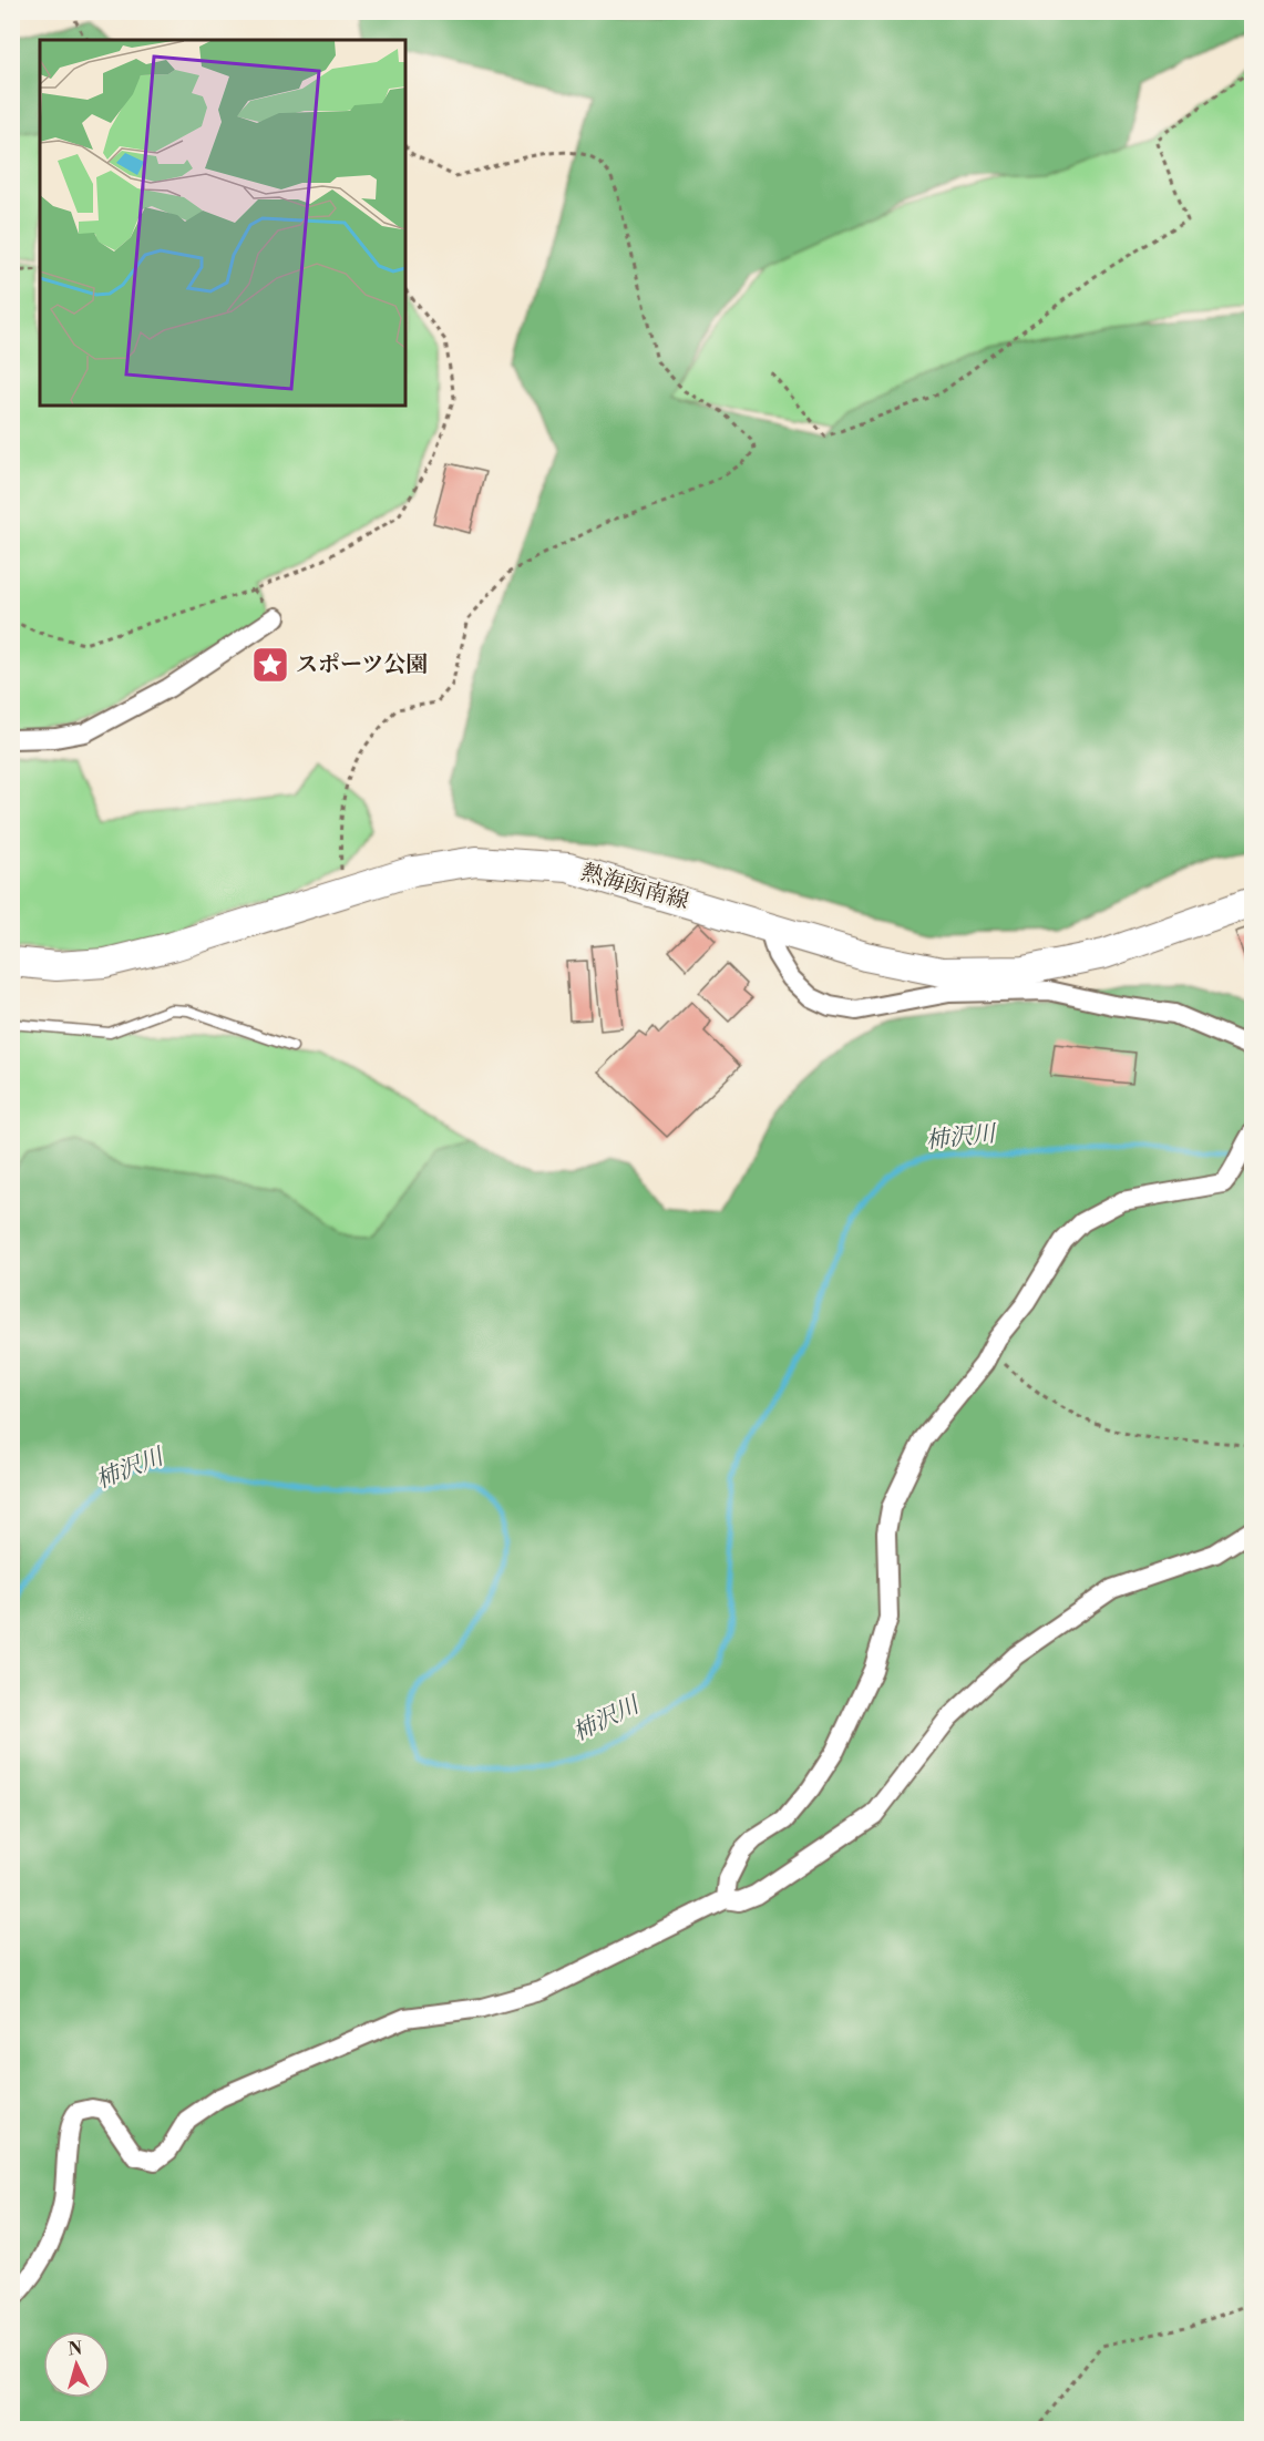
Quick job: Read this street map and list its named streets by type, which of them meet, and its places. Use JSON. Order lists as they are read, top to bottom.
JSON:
{
  "streets": {
    "main road": ["熱海函南線"]
  },
  "water": ["柿沢川"],
  "places": {
    "place": ["スポーツ公園"]
  },
  "north": "top"
}
